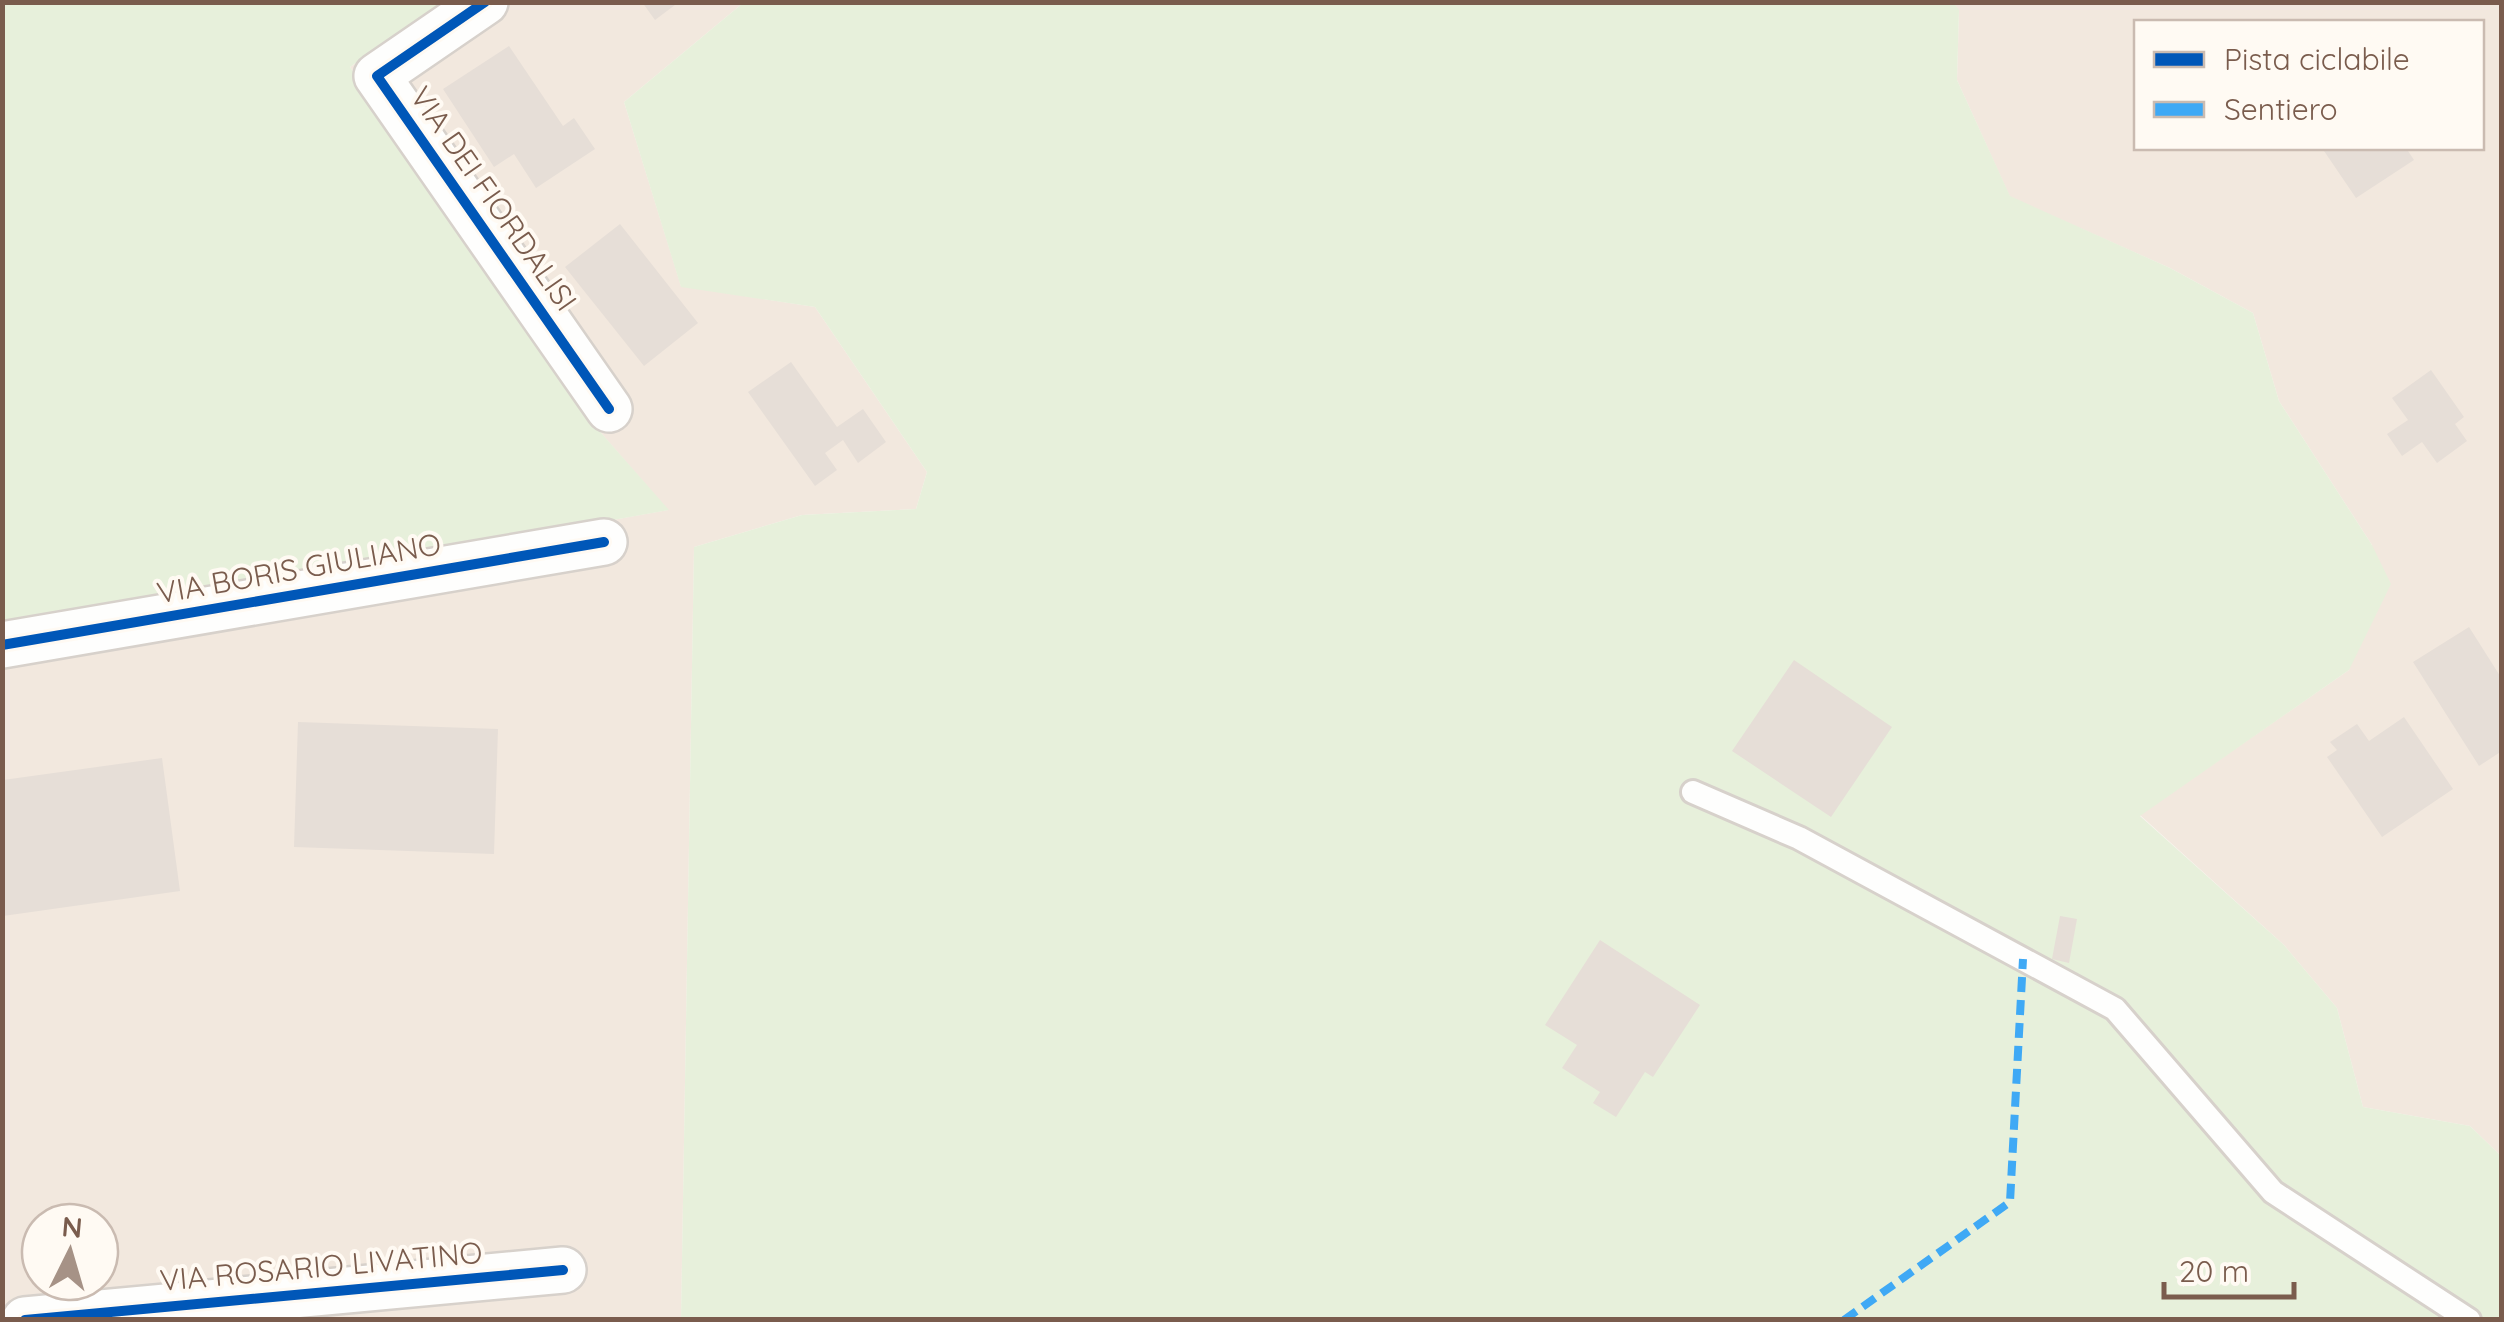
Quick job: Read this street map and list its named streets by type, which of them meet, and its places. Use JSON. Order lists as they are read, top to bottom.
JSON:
{
  "streets": {
    "street": ["VIA DEI FIORDALISI", "VIA BORIS GIULIANO", "VIA ROSARIO LIVATINO"]
  },
  "legend": ["Pista ciclabile", "Sentiero"],
  "scale_bar": "20 m",
  "north": "top"
}
